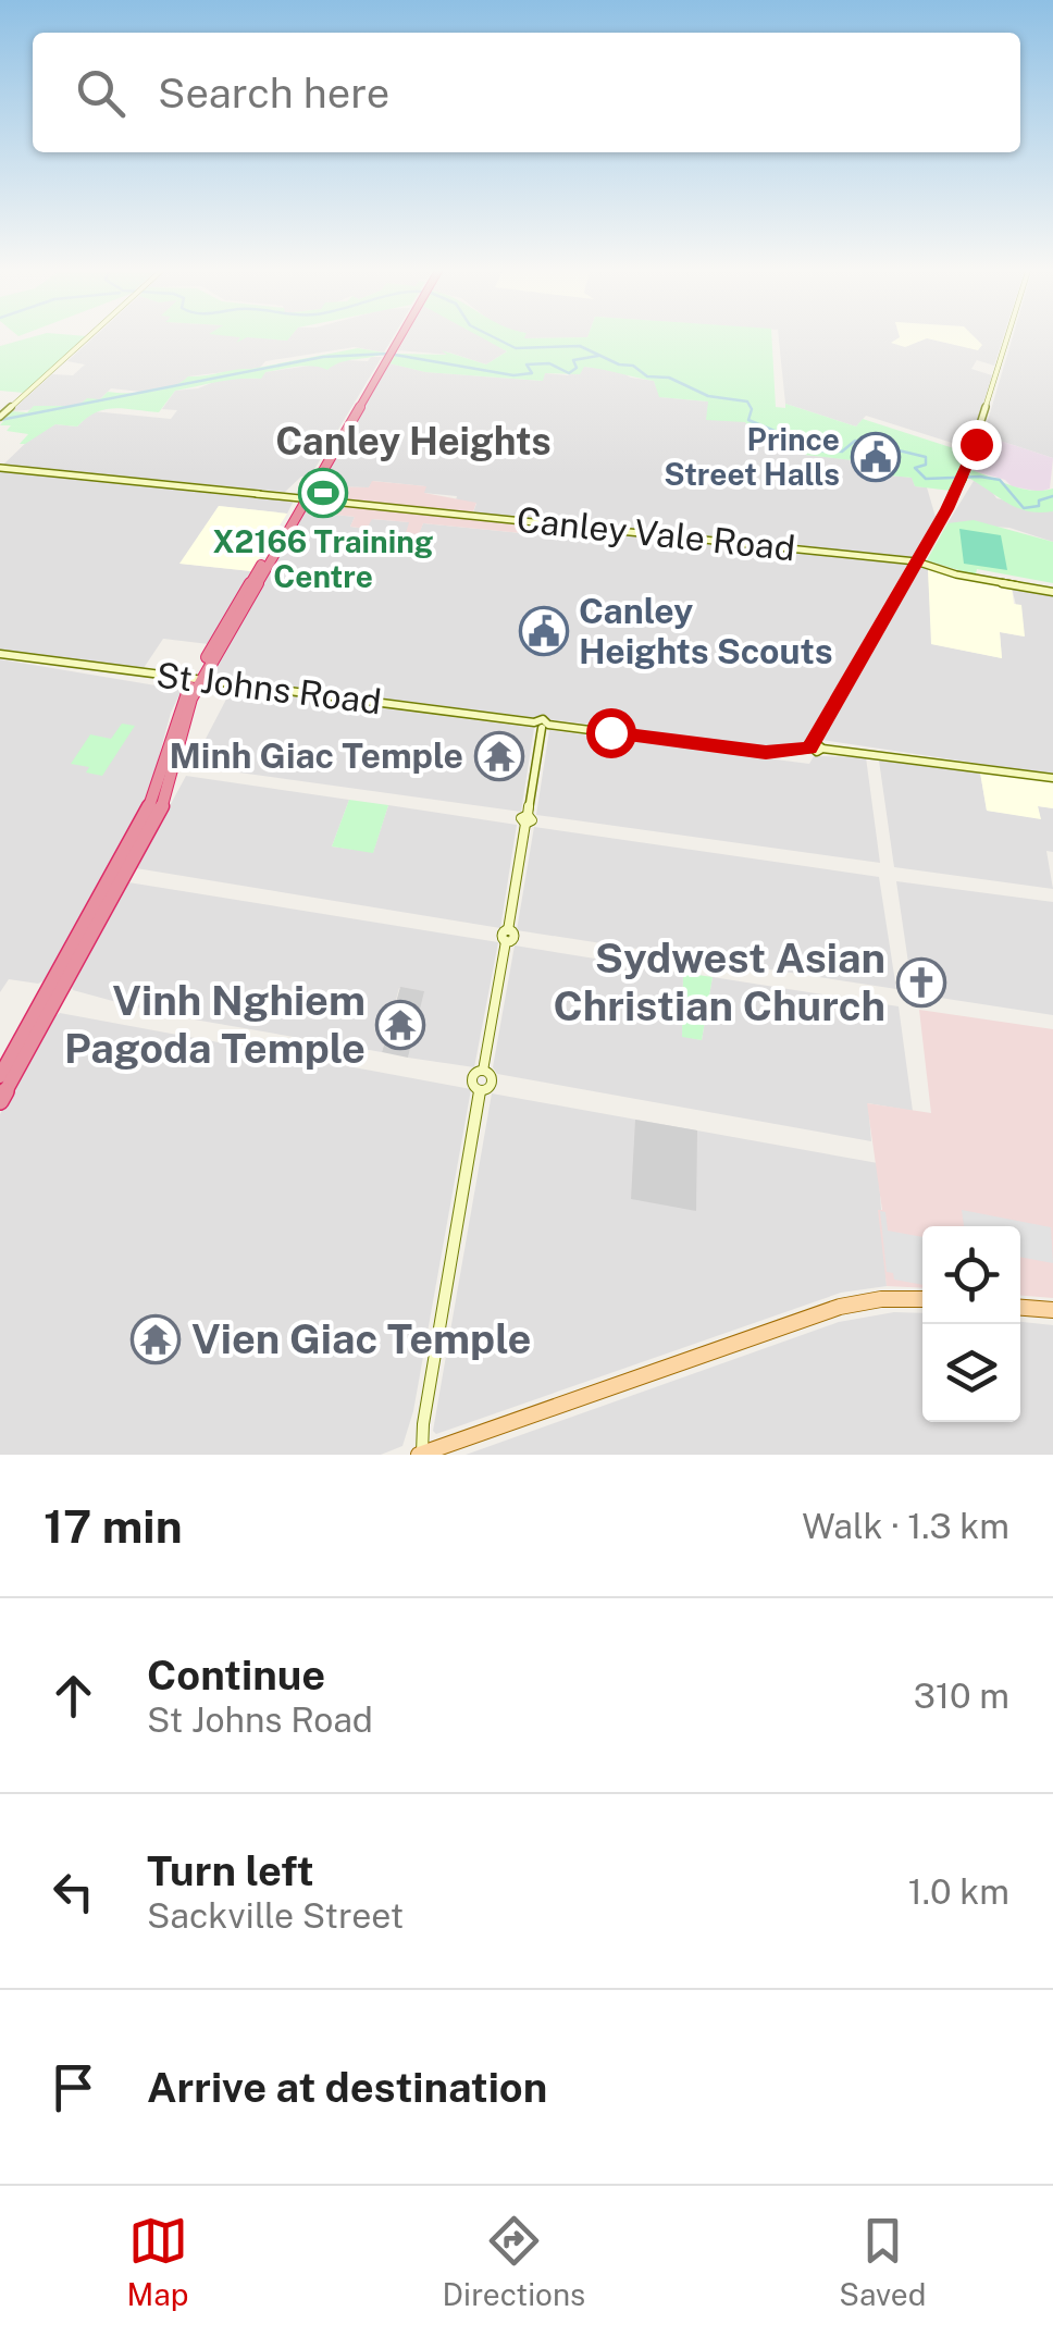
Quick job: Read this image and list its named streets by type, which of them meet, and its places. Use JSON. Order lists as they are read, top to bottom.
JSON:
{
  "streets": {
    "main road": ["Canley Vale Road", "St Johns Road"]
  },
  "districts": ["Canley Heights"],
  "places": {
    "public building": ["Prince Street Halls", "Canley Heights Scouts"],
    "sports": ["X2166 Training Centre"],
    "temple": ["Minh Giac Temple", "Vinh Nghiem Pagoda Temple", "Vien Giac Temple"],
    "church": ["Sydwest Asian Christian Church"]
  },
  "page": {
    "search": "Search here",
    "heading": ["17 min", "Walk · 1.3 km"],
    "list": [
      ["Continue", "St Johns Road", "310 m"],
      ["Turn left", "Sackville Street", "1.0 km"],
      "Arrive at destination"
    ],
    "nav": ["Map", "Directions", "Saved"]
  }
}
